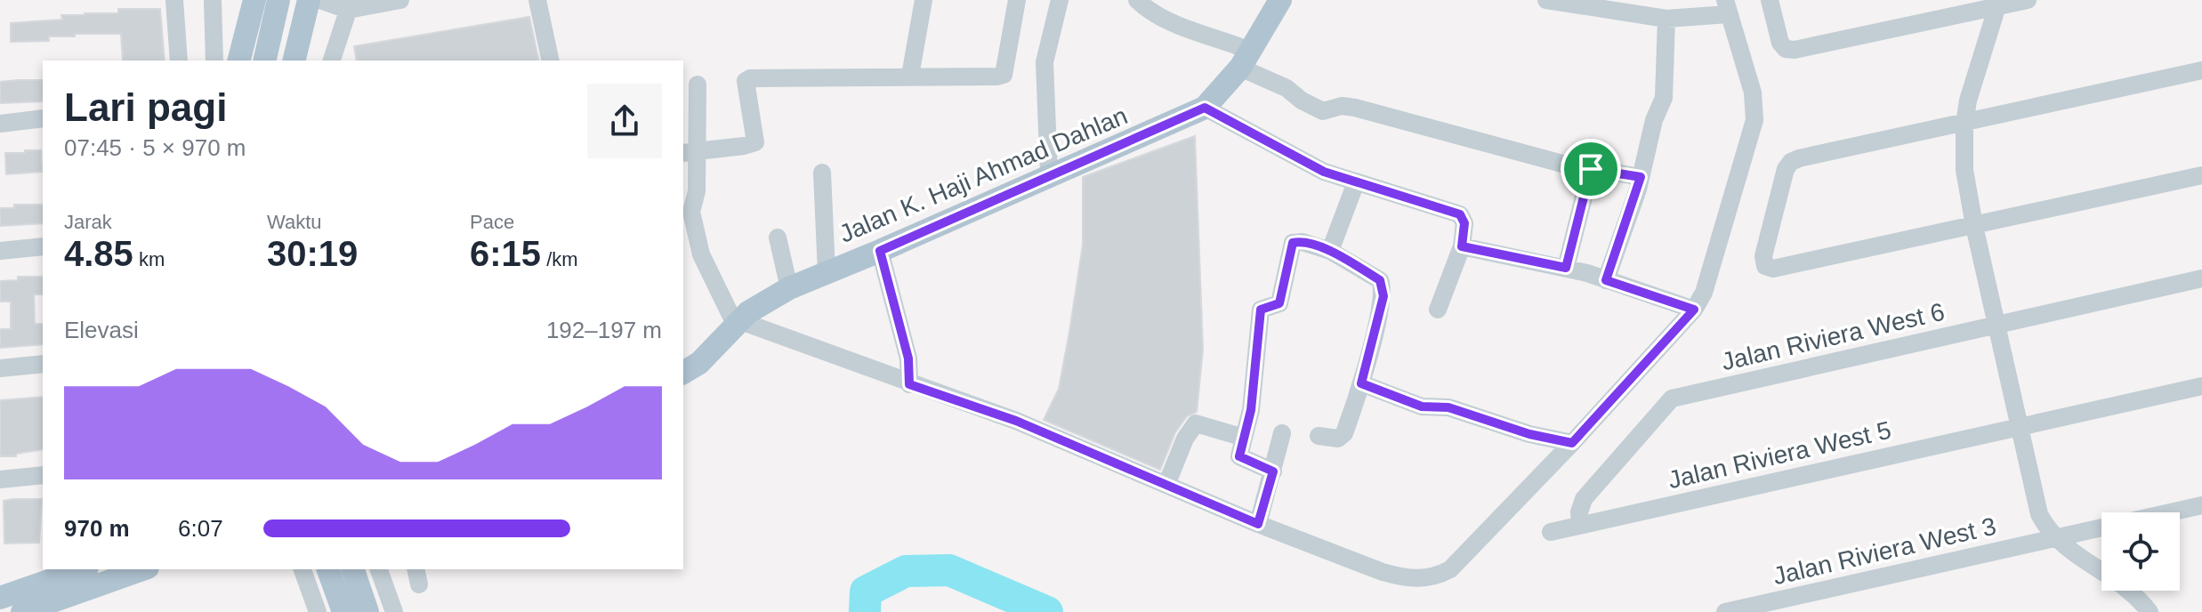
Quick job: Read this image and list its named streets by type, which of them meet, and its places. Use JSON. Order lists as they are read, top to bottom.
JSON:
{
  "streets": {
    "main road": ["Jalan K. Haji Ahmad Dahlan"],
    "street": ["Jalan Riviera West 6", "Jalan Riviera West 5", "Jalan Riviera West 3"]
  },
  "crossings": [
    ["Jalan Riviera West 6", "Jalan Riviera West 5"]
  ],
  "page": {
    "heading": ["Lari pagi", "07:45 · 5 × 970 m"],
    "stats": [
      ["Jarak", "4.85 km"],
      ["Waktu", "30:19"],
      ["Pace", "6:15 /km"]
    ],
    "chart": ["Elevasi", "192–197 m"],
    "list": [
      {
        "name": "970 m",
        "note": "6:07"
      }
    ]
  }
}
